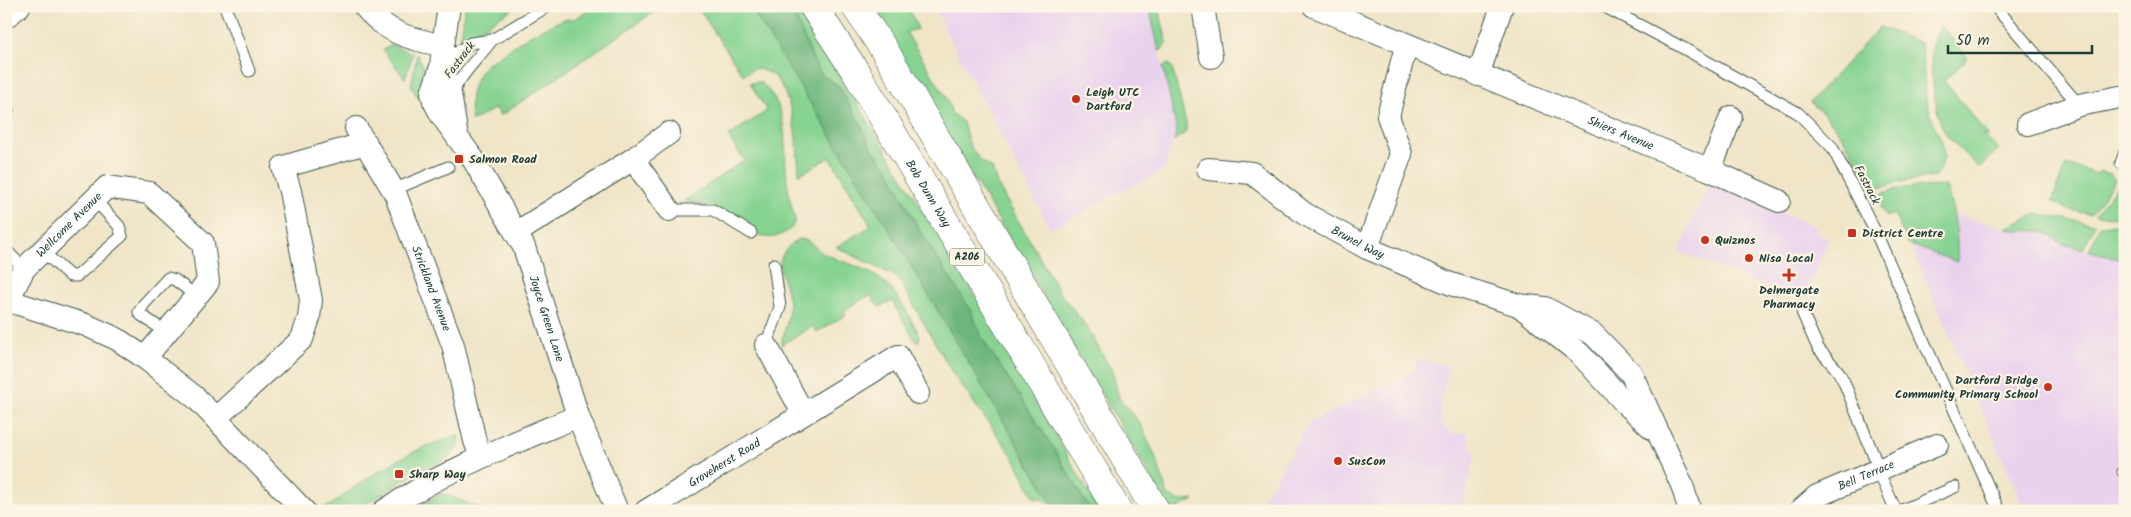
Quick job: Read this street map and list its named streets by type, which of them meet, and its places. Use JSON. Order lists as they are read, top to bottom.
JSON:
{
  "streets": {
    "main road": ["Bob Dunn Way", "A206"],
    "street": [
      "Shiers Avenue",
      "Wellcome Avenue",
      "Brunel Way",
      "Strickland Avenue",
      "Joyce Green Lane",
      "Groveherst Road",
      "Bell Terrace"
    ],
    "lane": ["Fastrack"]
  },
  "crossings": [
    ["Fastrack", "Joyce Green Lane"],
    ["Wellcome Avenue", "Strickland Avenue"]
  ],
  "places": {
    "other": [
      "Leigh UTC Dartford",
      "Quiznos",
      "Nisa Local",
      "Dartford Bridge Community Primary School",
      "SusCon"
    ],
    "transit": ["Salmon Road", "District Centre", "Sharp Way"],
    "health": ["Delmergate Pharmacy"]
  },
  "scale_bar": "50 m"
}
